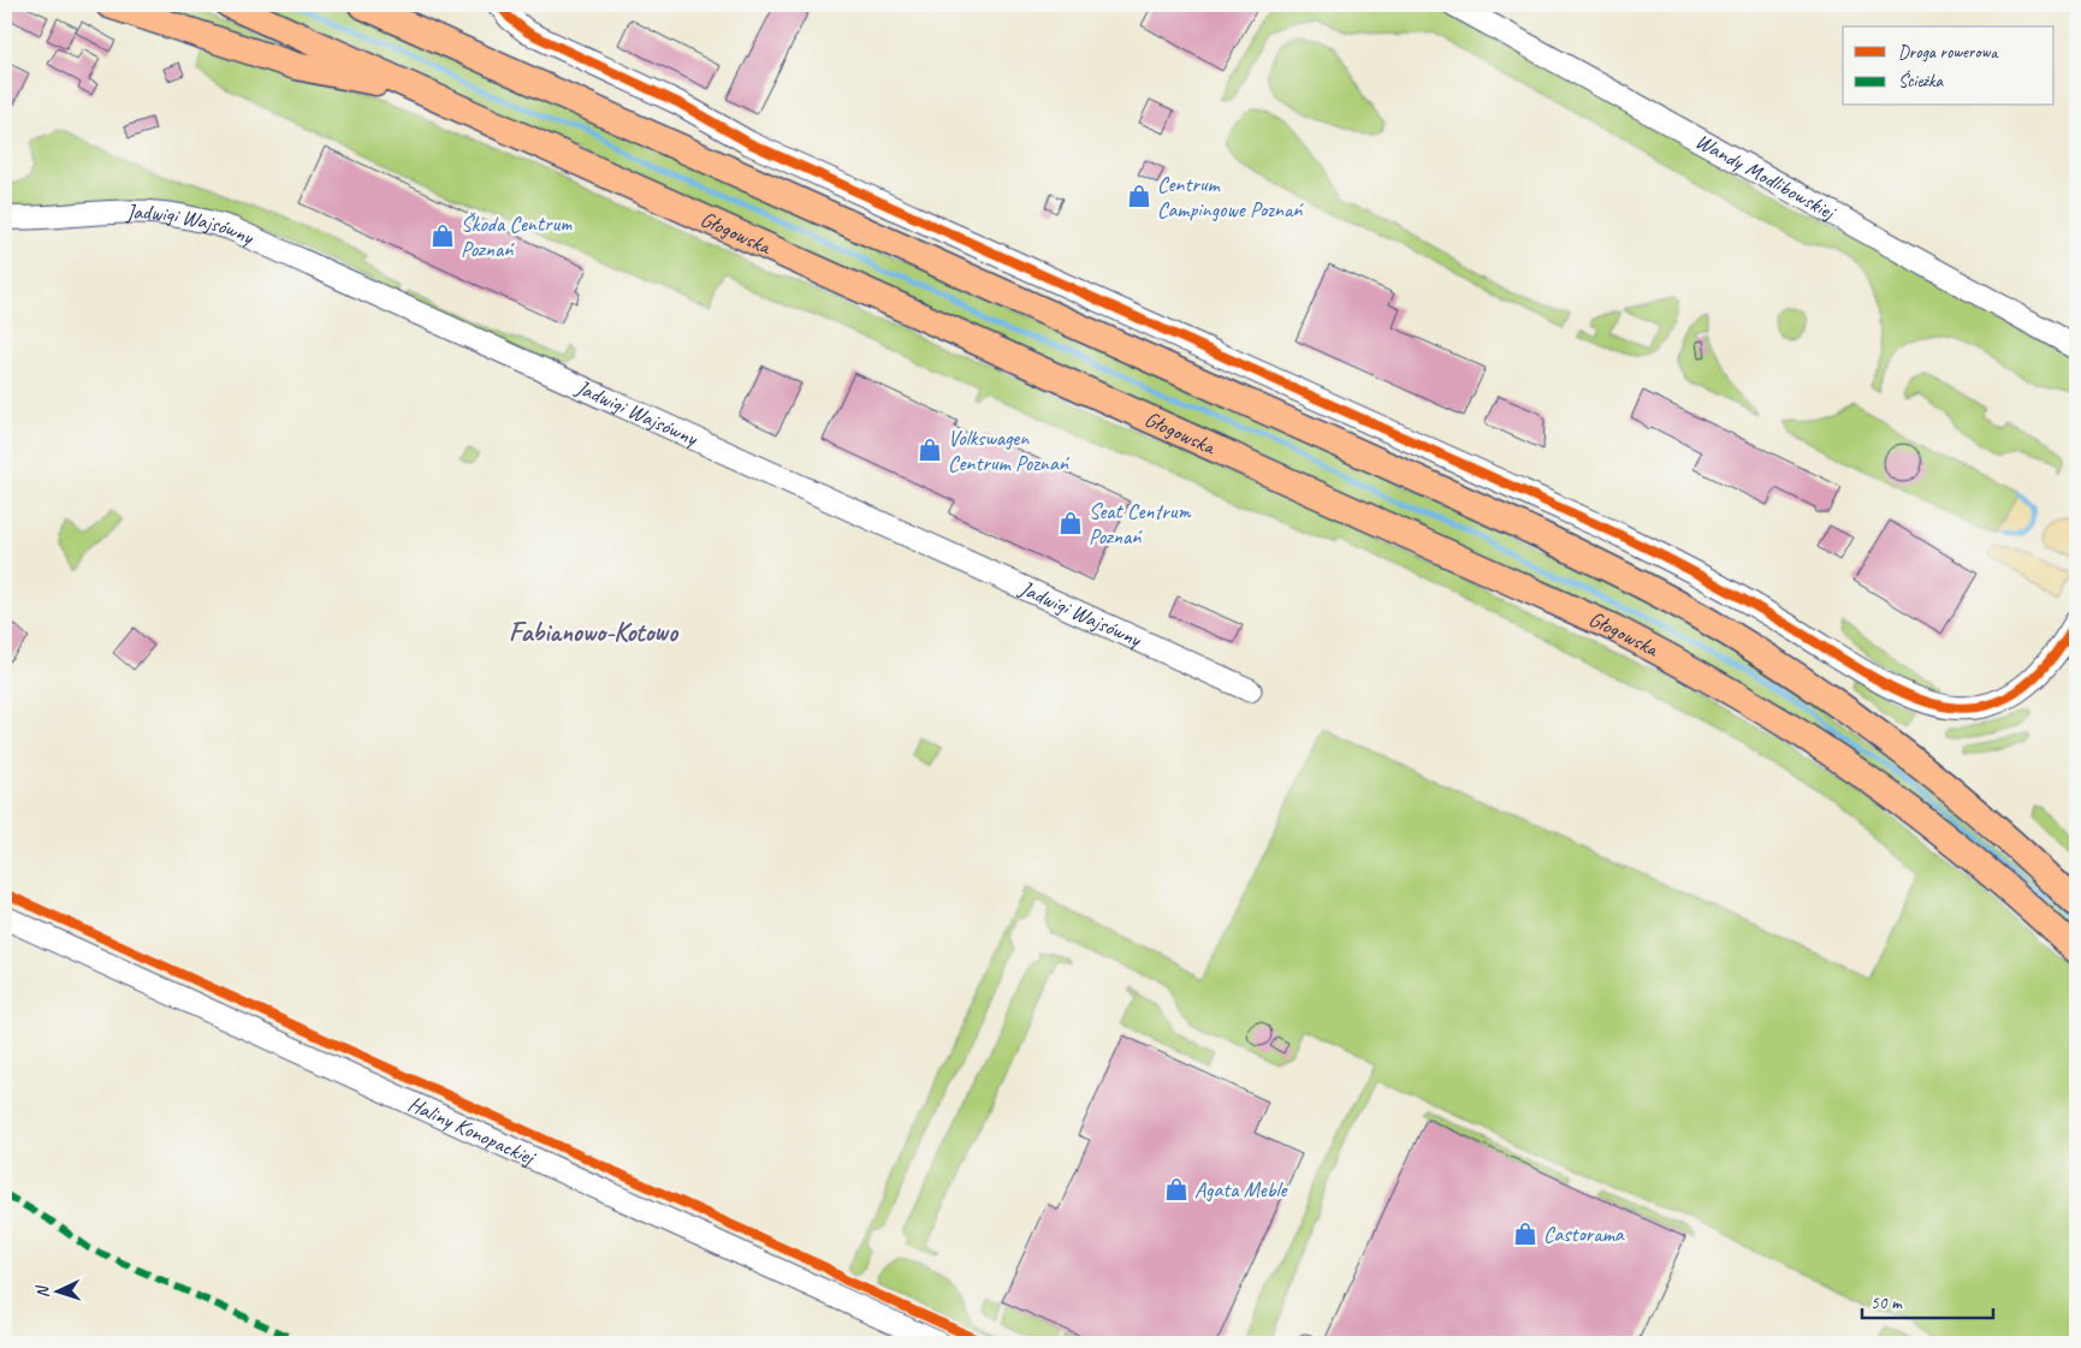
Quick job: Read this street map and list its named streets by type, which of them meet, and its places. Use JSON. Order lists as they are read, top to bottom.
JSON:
{
  "streets": {
    "main road": ["Głogowska"],
    "street": ["Wandy Modlibowskiej", "Jadwigi Wajsówny", "Haliny Konopackiej"]
  },
  "districts": ["Fabianowo-Kotowo"],
  "places": {
    "shop": [
      "Centrum Campingowe Poznań",
      "Škoda Centrum Poznań",
      "Volkswagen Centrum Poznań",
      "Seat Centrum Poznań",
      "Agata Meble",
      "Castorama"
    ]
  },
  "legend": ["Droga rowerowa", "Ścieżka"],
  "scale_bar": "50 m",
  "north": "left"
}
